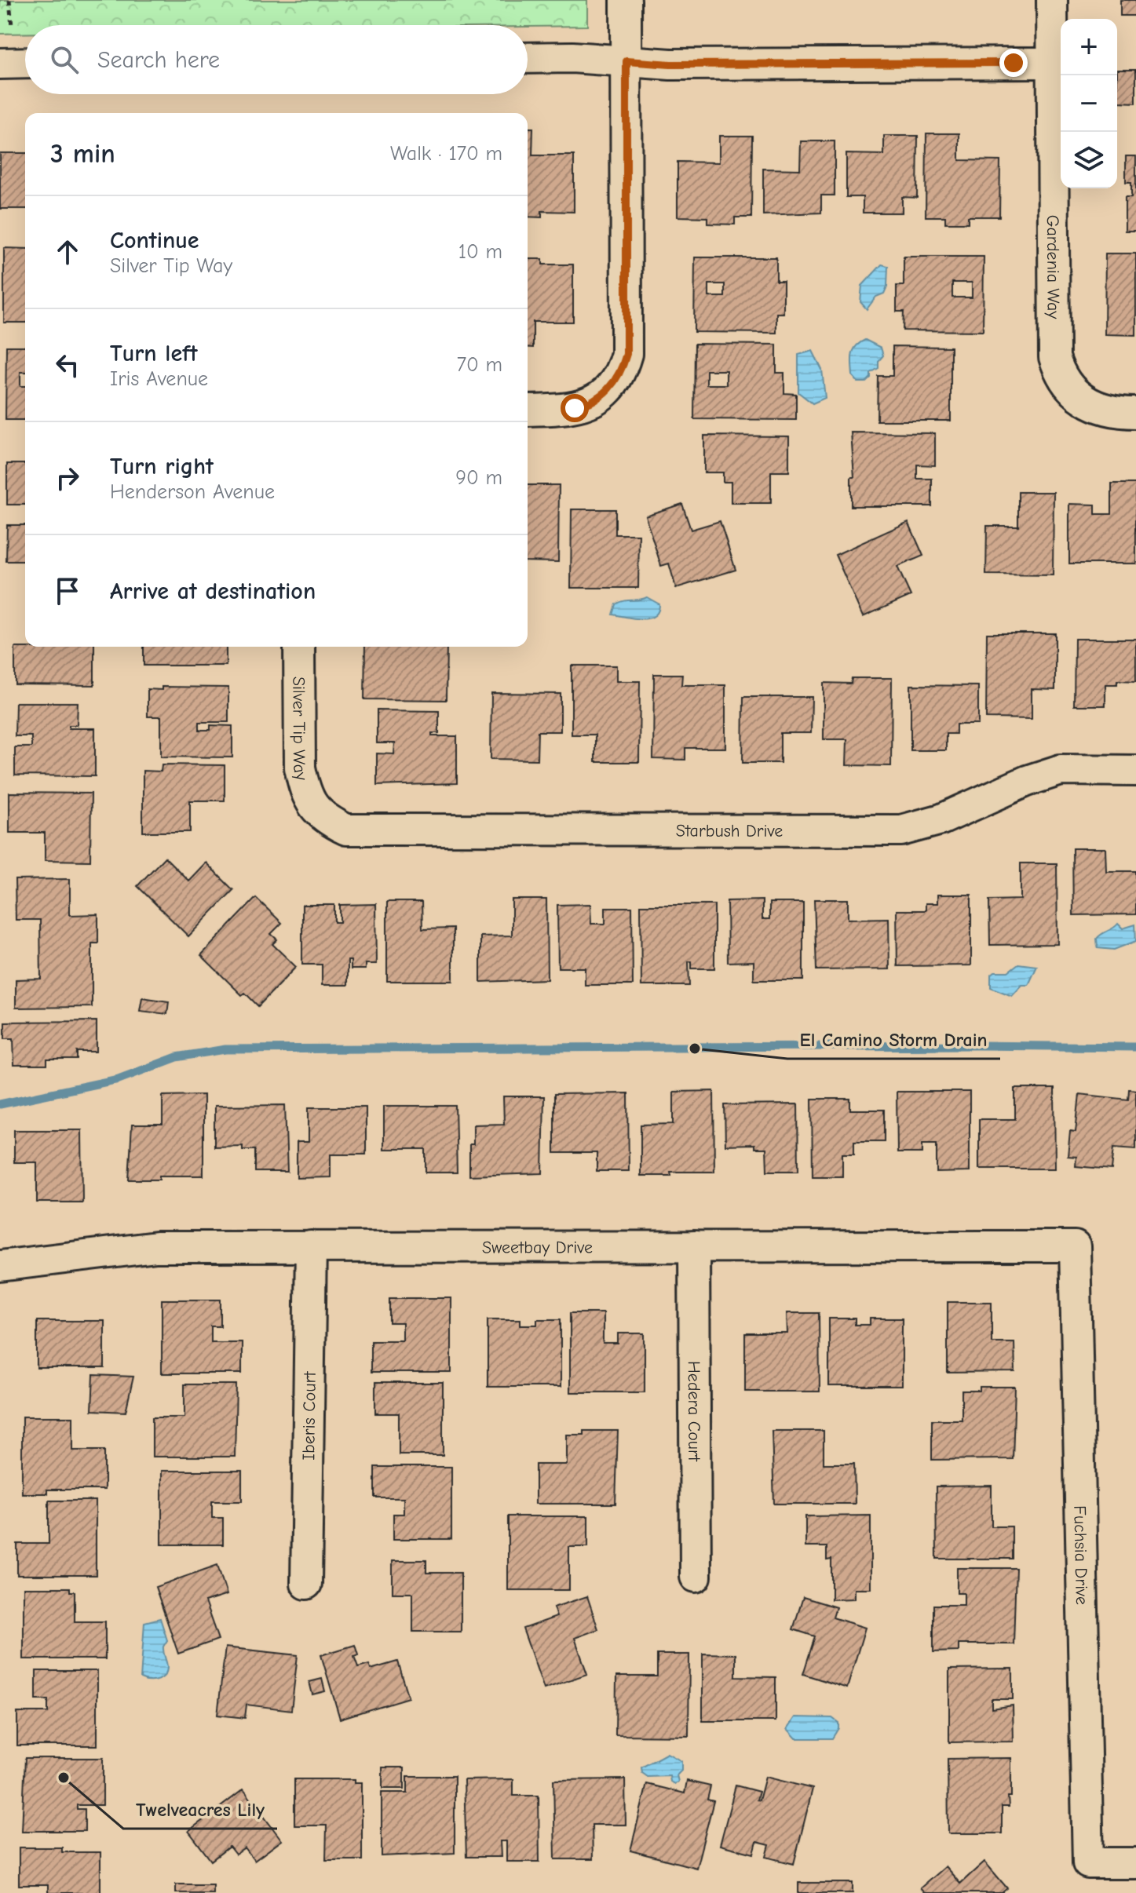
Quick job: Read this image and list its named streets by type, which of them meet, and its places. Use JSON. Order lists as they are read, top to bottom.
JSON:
{
  "streets": {
    "street": [
      "Gardenia Way",
      "Silver Tip Way",
      "Starbush Drive",
      "Sweetbay Drive",
      "Hedera Court",
      "Iberis Court",
      "Fuchsia Drive"
    ]
  },
  "crossings": [
    ["Silver Tip Way", "Starbush Drive"],
    ["Sweetbay Drive", "Hedera Court"],
    ["Sweetbay Drive", "Iberis Court"],
    ["Sweetbay Drive", "Fuchsia Drive"]
  ],
  "places": ["El Camino Storm Drain", "Twelveacres Lily"],
  "page": {
    "map_buttons": ["+", "−"],
    "search": "Search here",
    "heading": ["3 min", "Walk · 170 m"],
    "list": [
      ["Continue", "Silver Tip Way", "10 m"],
      ["Turn left", "Iris Avenue", "70 m"],
      ["Turn right", "Henderson Avenue", "90 m"],
      "Arrive at destination"
    ]
  }
}
